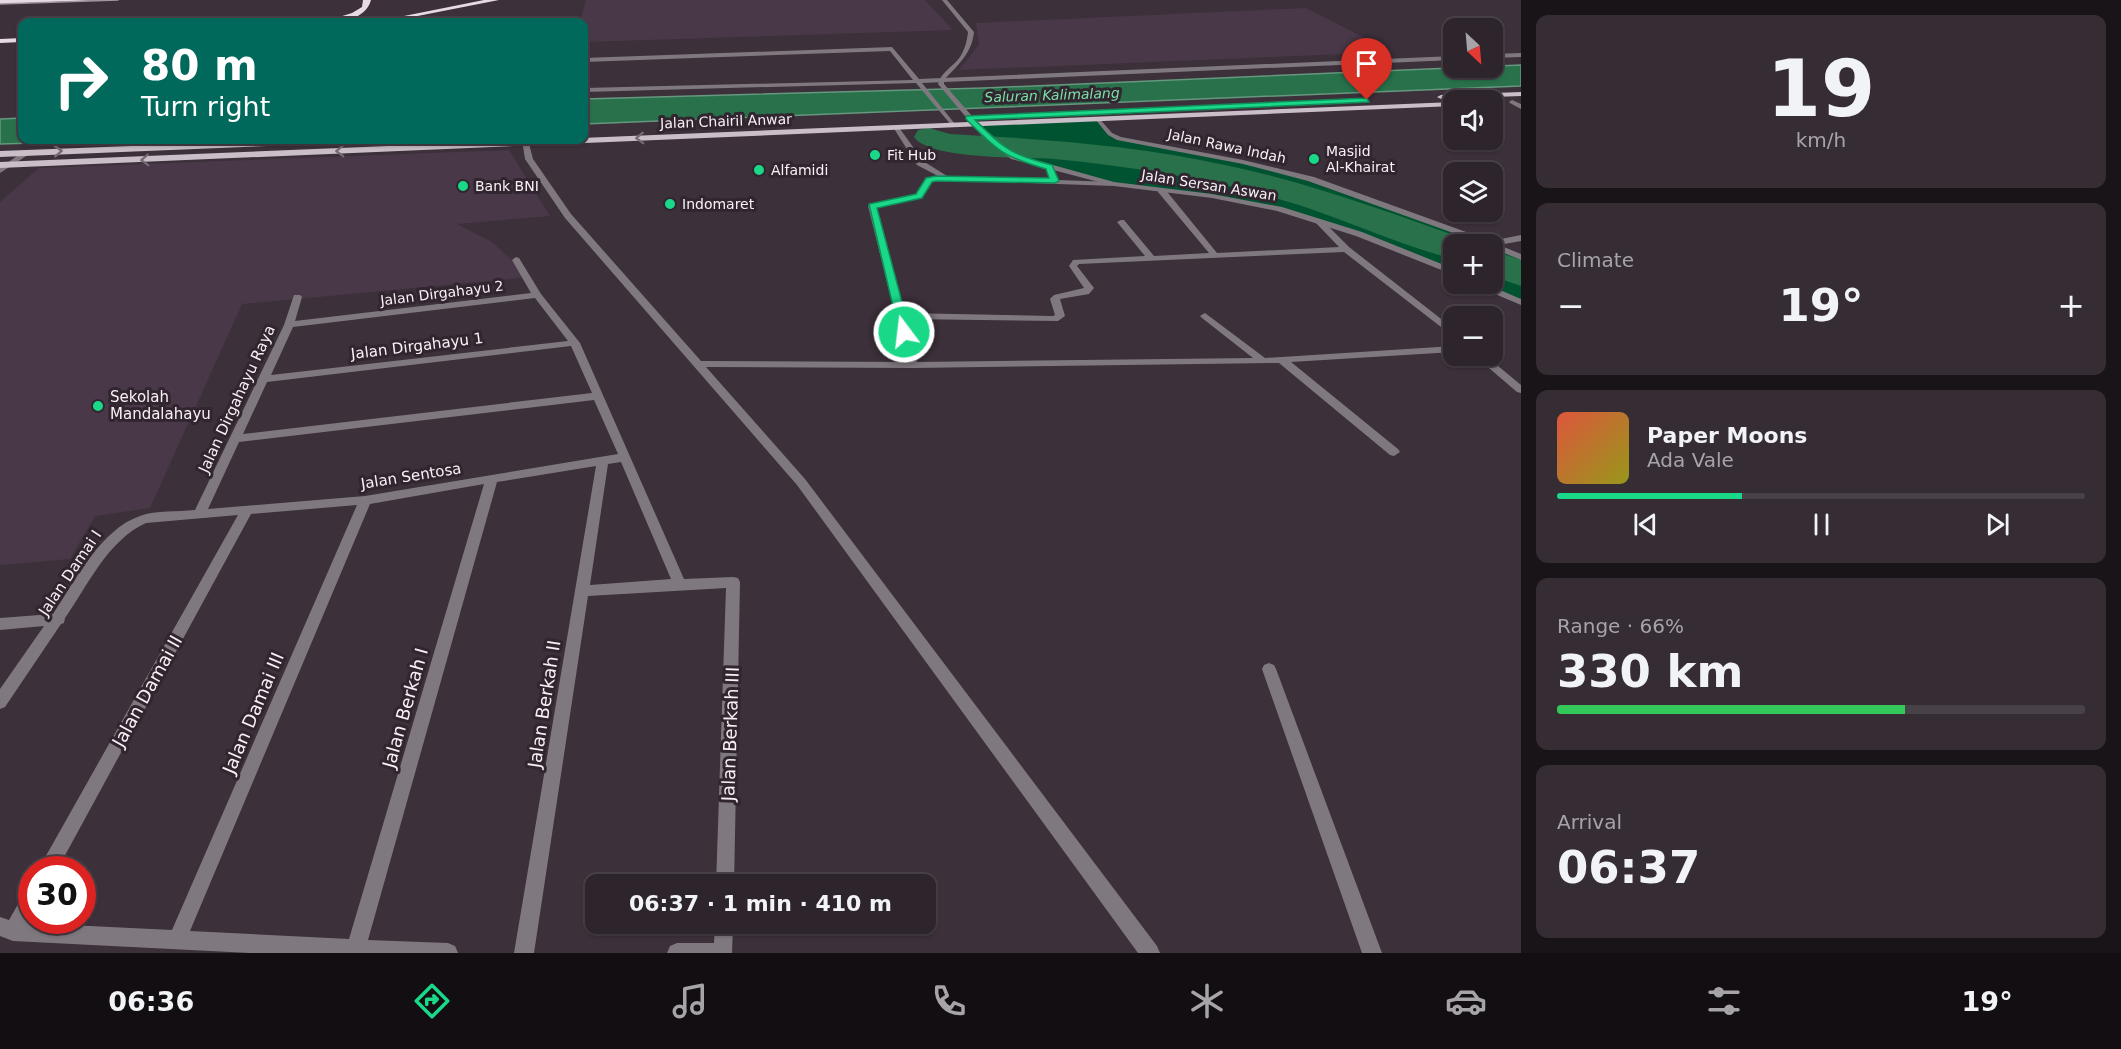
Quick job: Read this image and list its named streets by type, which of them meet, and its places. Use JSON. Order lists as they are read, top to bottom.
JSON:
{
  "streets": {
    "main road": ["Jalan Chairil Anwar"],
    "street": [
      "Jalan Rawa Indah",
      "Jalan Sersan Aswan",
      "Jalan Dirgahayu 2",
      "Jalan Dirgahayu 1",
      "Jalan Dirgahayu Raya",
      "Jalan Sentosa",
      "Jalan Damai I",
      "Jalan Damai II",
      "Jalan Berkah II",
      "Jalan Berkah I",
      "Jalan Damai III",
      "Jalan Berkah III"
    ]
  },
  "crossings": [
    ["Jalan Chairil Anwar", "Jalan Rawa Indah"],
    ["Jalan Chairil Anwar", "Jalan Sersan Aswan"],
    ["Jalan Dirgahayu 2", "Jalan Dirgahayu Raya"],
    ["Jalan Dirgahayu 1", "Jalan Dirgahayu Raya"],
    ["Jalan Dirgahayu Raya", "Jalan Sentosa"],
    ["Jalan Dirgahayu Raya", "Jalan Damai I"],
    ["Jalan Sentosa", "Jalan Damai I"],
    ["Jalan Sentosa", "Jalan Damai II"],
    ["Jalan Sentosa", "Jalan Berkah II"],
    ["Jalan Sentosa", "Jalan Berkah I"],
    ["Jalan Sentosa", "Jalan Damai III"]
  ],
  "water": ["Saluran Kalimalang"],
  "places": [
    "Fit Hub",
    "Masjid Al-Khairat",
    "Alfamidi",
    "Bank BNI",
    "Indomaret",
    "Sekolah Mandalahayu"
  ],
  "north": "bottom right",
  "page": {
    "tile": [
      ["19", "km/h"],
      "Climate",
      ["Range · 66%", "330 km"],
      ["Arrival", "06:37"]
    ],
    "map_buttons": ["+", "−"],
    "turn": ["80 m", "Turn right"],
    "heat": ["−", "19°", "+"],
    "song": ["Paper Moons", "Ada Vale"],
    "limit": "30",
    "trip": "06:37 · 1 min · 410 m",
    "tabs": ["06:36", "19°"]
  }
}
